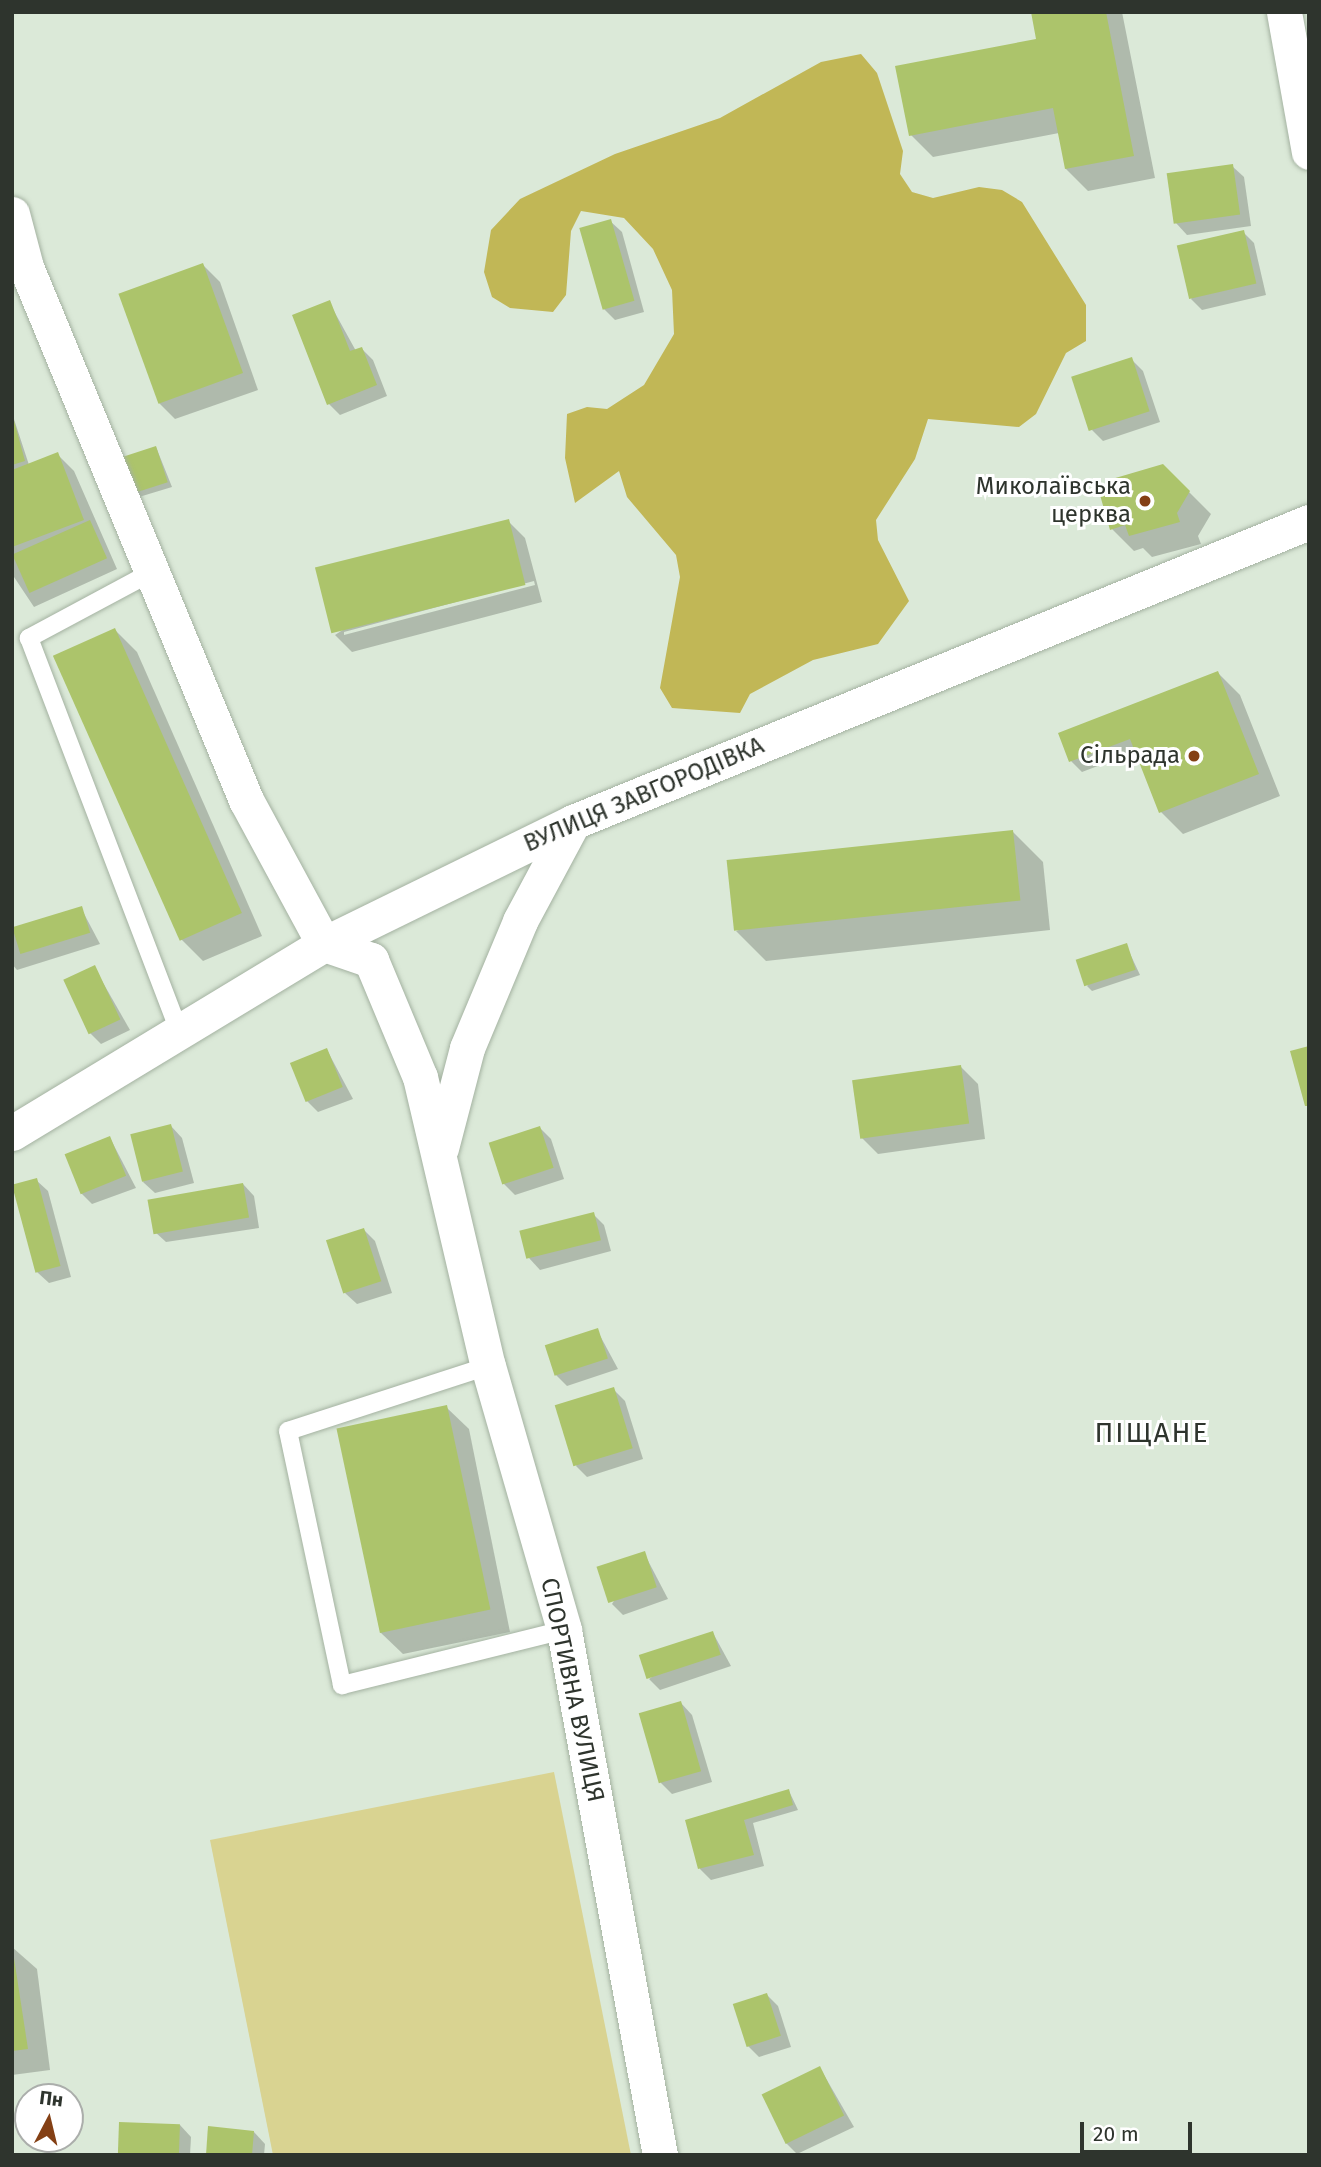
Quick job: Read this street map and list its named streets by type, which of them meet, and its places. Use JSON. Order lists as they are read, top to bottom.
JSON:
{
  "streets": {
    "street": ["ВУЛИЦЯ ЗАВГОРОДІВКА", "СПОРТИВНА ВУЛИЦЯ"]
  },
  "crossings": [
    ["ВУЛИЦЯ ЗАВГОРОДІВКА", "СПОРТИВНА ВУЛИЦЯ"]
  ],
  "districts": ["ПІЩАНЕ"],
  "places": ["Миколаївська церква", "Сільрада"],
  "scale_bar": "20 m",
  "north": "top"
}
